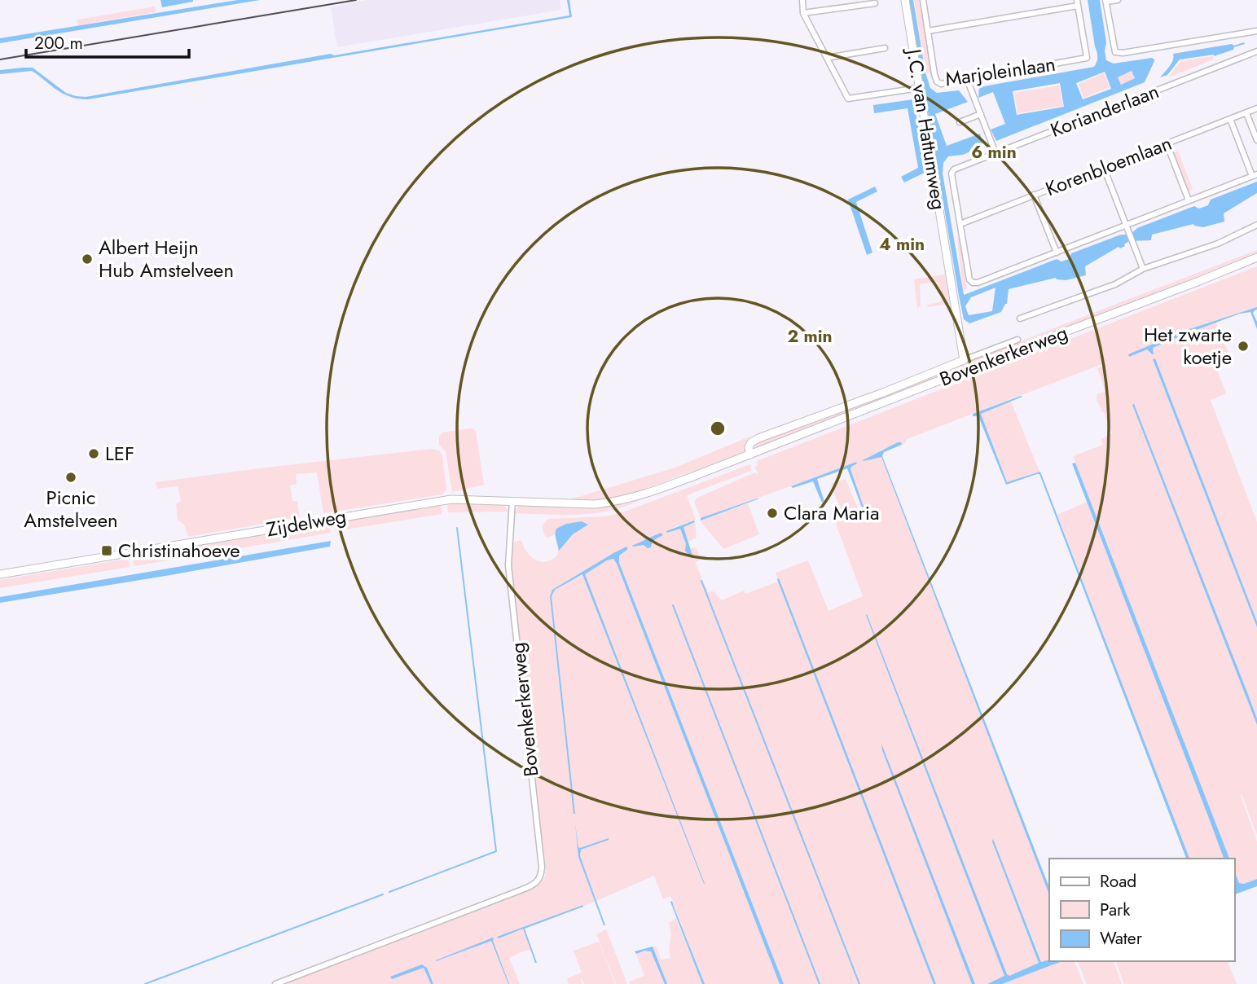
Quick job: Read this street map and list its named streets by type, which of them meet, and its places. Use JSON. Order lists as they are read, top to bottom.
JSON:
{
  "streets": {
    "main road": ["J.C. van Hattumweg", "Bovenkerkerweg", "Zijdelweg"],
    "street": ["Marjoleinlaan", "Korianderlaan", "Korenbloemlaan"]
  },
  "crossings": [
    ["Korianderlaan", "Korenbloemlaan"],
    ["J.C. van Hattumweg", "Bovenkerkerweg"],
    ["Bovenkerkerweg", "Zijdelweg"]
  ],
  "places": {
    "other": [
      "Albert Heijn Hub Amstelveen",
      "Het zwarte koetje",
      "LEF",
      "Picnic Amstelveen",
      "Clara Maria"
    ],
    "transit": ["Christinahoeve"]
  },
  "legend": ["Road", "Park", "Water"],
  "scale_bar": "200 m",
  "rings": ["6 min", "4 min", "2 min"]
}
